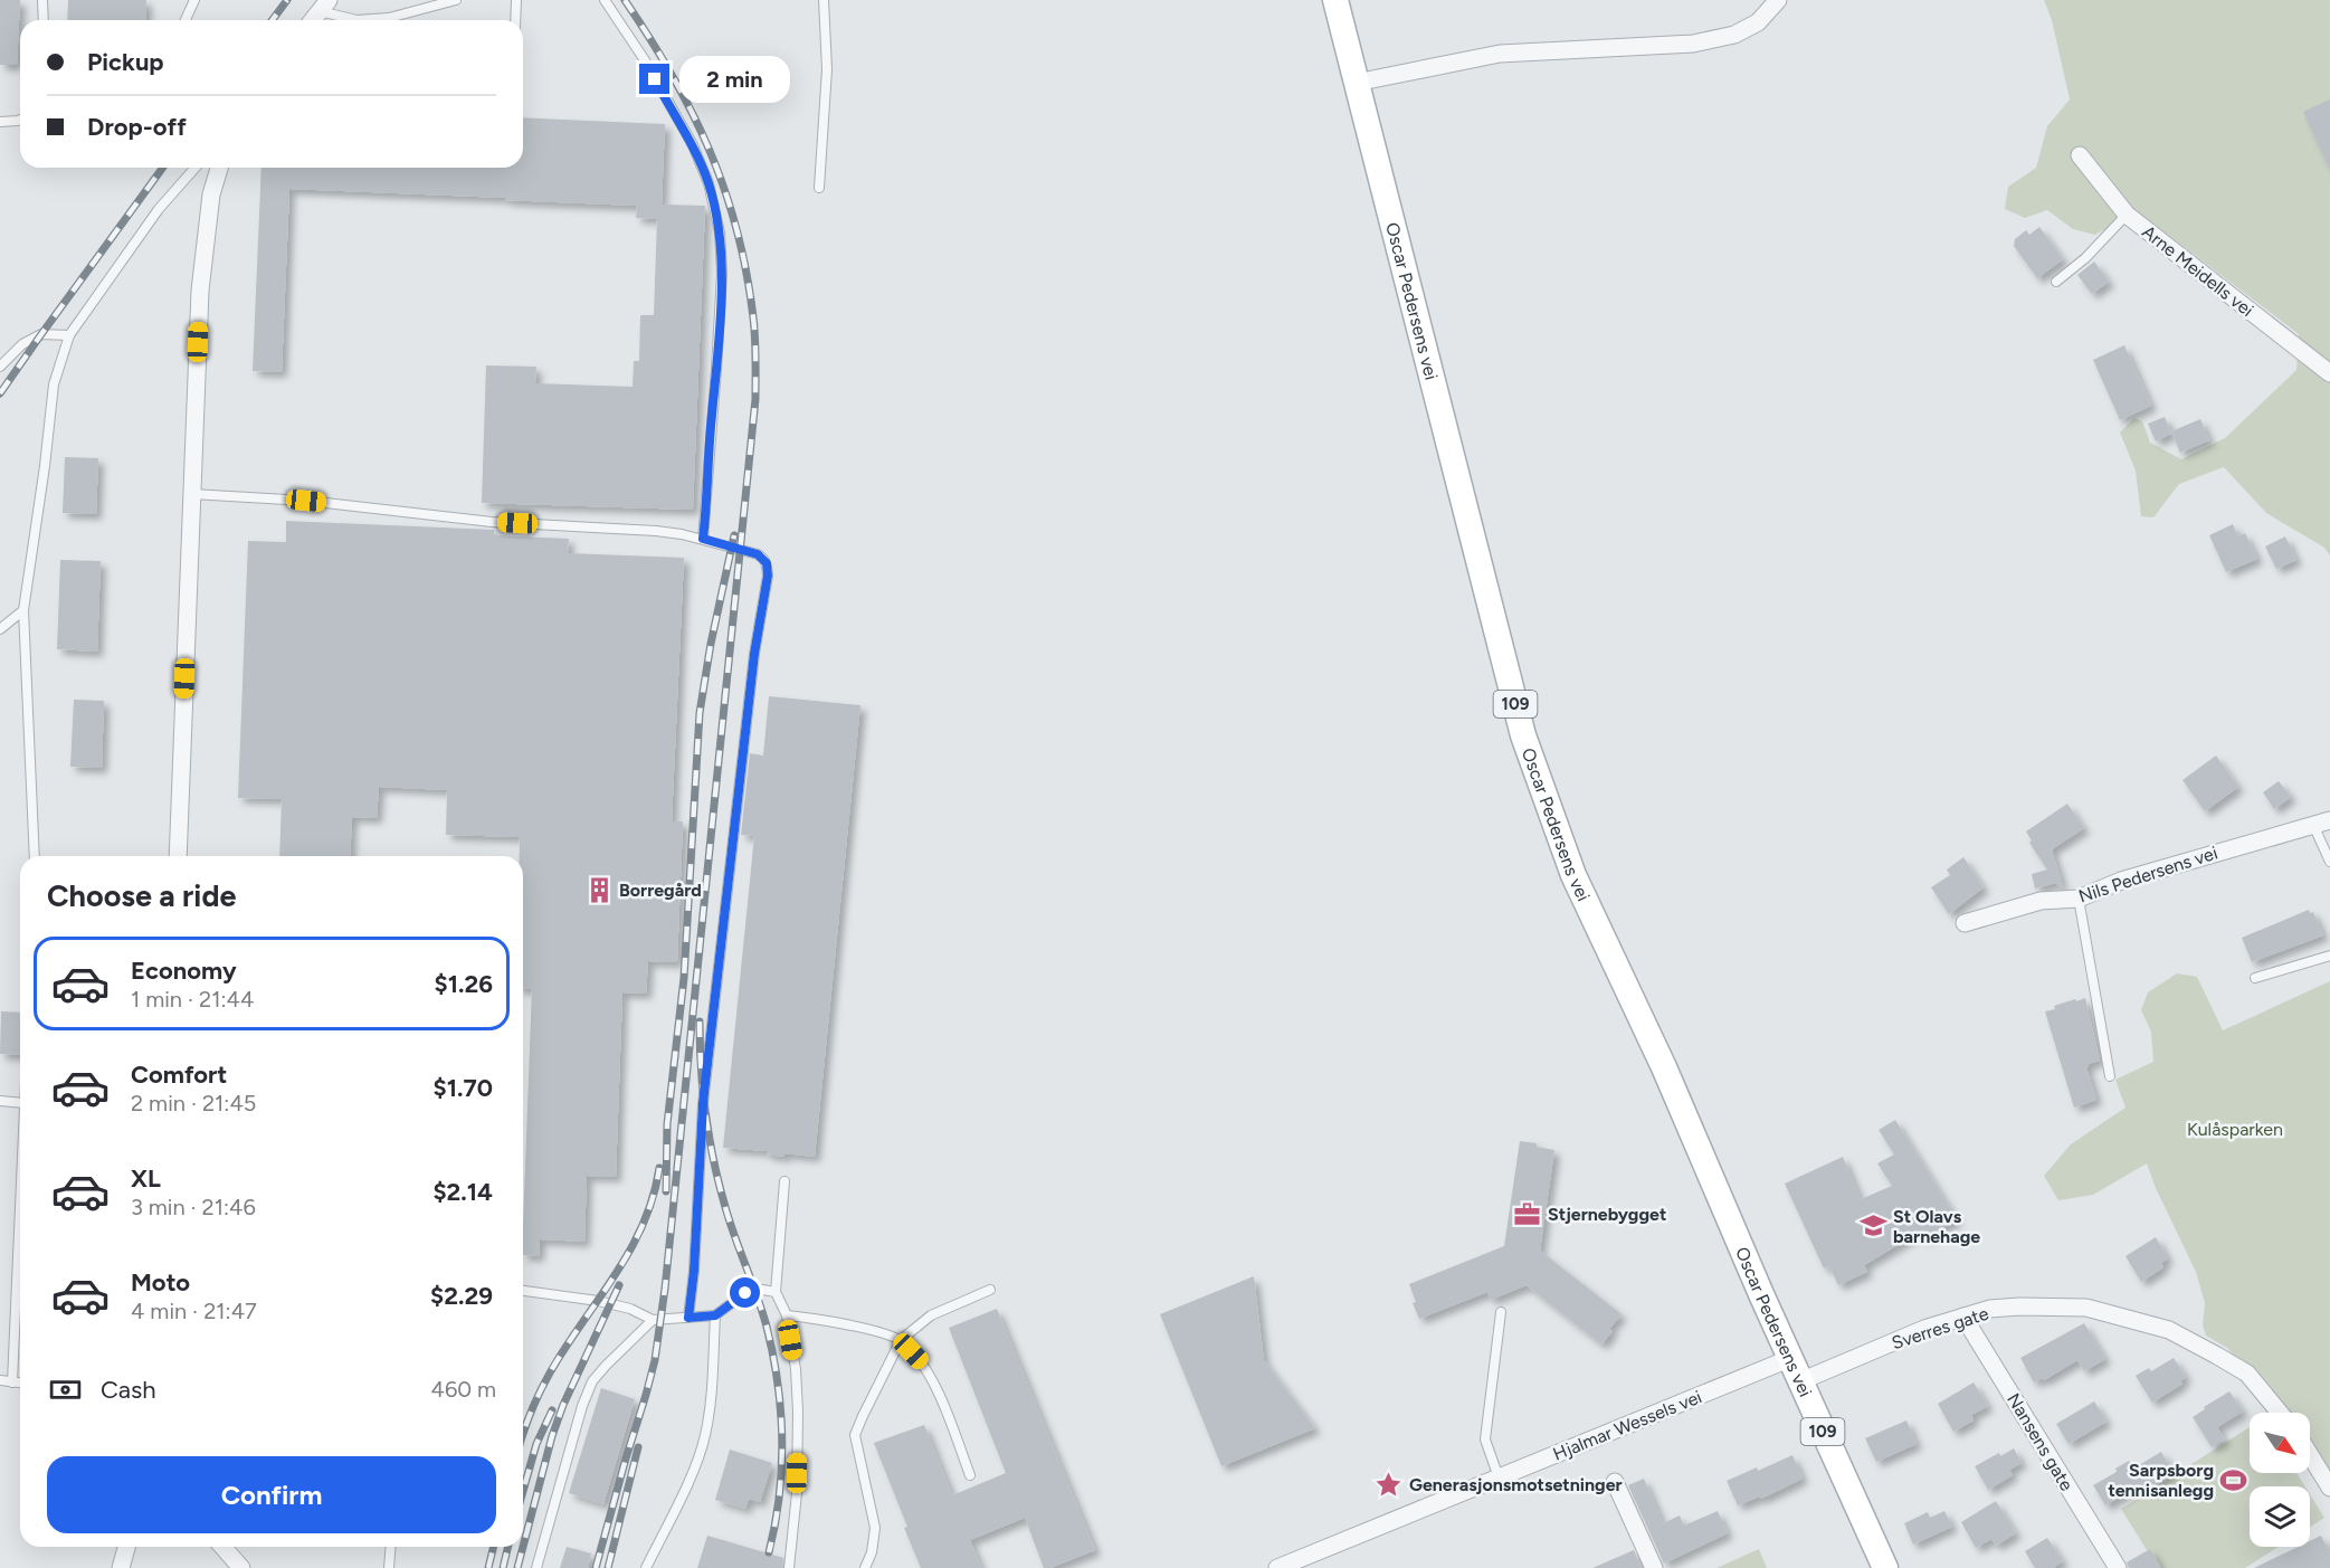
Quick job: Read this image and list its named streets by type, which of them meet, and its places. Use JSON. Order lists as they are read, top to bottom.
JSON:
{
  "streets": {
    "main road": ["Oscar Pedersens vei", "109"],
    "street": [
      "Arne Meidells vei",
      "Nils Pedersens vei",
      "Sverres gate",
      "Hjalmar Wessels vei",
      "Nansens gate"
    ]
  },
  "crossings": [
    ["Oscar Pedersens vei", "Sverres gate"],
    ["Oscar Pedersens vei", "Hjalmar Wessels vei"],
    ["Sverres gate", "Hjalmar Wessels vei"],
    ["Sverres gate", "Nansens gate"]
  ],
  "parks": ["Kulåsparken"],
  "places": {
    "building": ["Borregård"],
    "office": ["Stjernebygget"],
    "school or university": ["St Olavs barnehage"],
    "sports": ["Sarpsborg tennisanlegg"],
    "place": ["Generasjonsmotsetninger"]
  },
  "north": "bottom right",
  "page": {
    "banner": ["Pickup", "Drop-off"],
    "bubble": "2 min",
    "heading": "Choose a ride",
    "list": [
      {
        "name": "Economy",
        "note": "1 min · 21:44",
        "value": "$1.26"
      },
      {
        "name": "Comfort",
        "note": "2 min · 21:45",
        "value": "$1.70"
      },
      {
        "name": "XL",
        "note": "3 min · 21:46",
        "value": "$2.14"
      },
      {
        "name": "Moto",
        "note": "4 min · 21:47",
        "value": "$2.29"
      }
    ],
    "pay": ["Cash", "460 m"],
    "buttons": "Confirm"
  }
}
